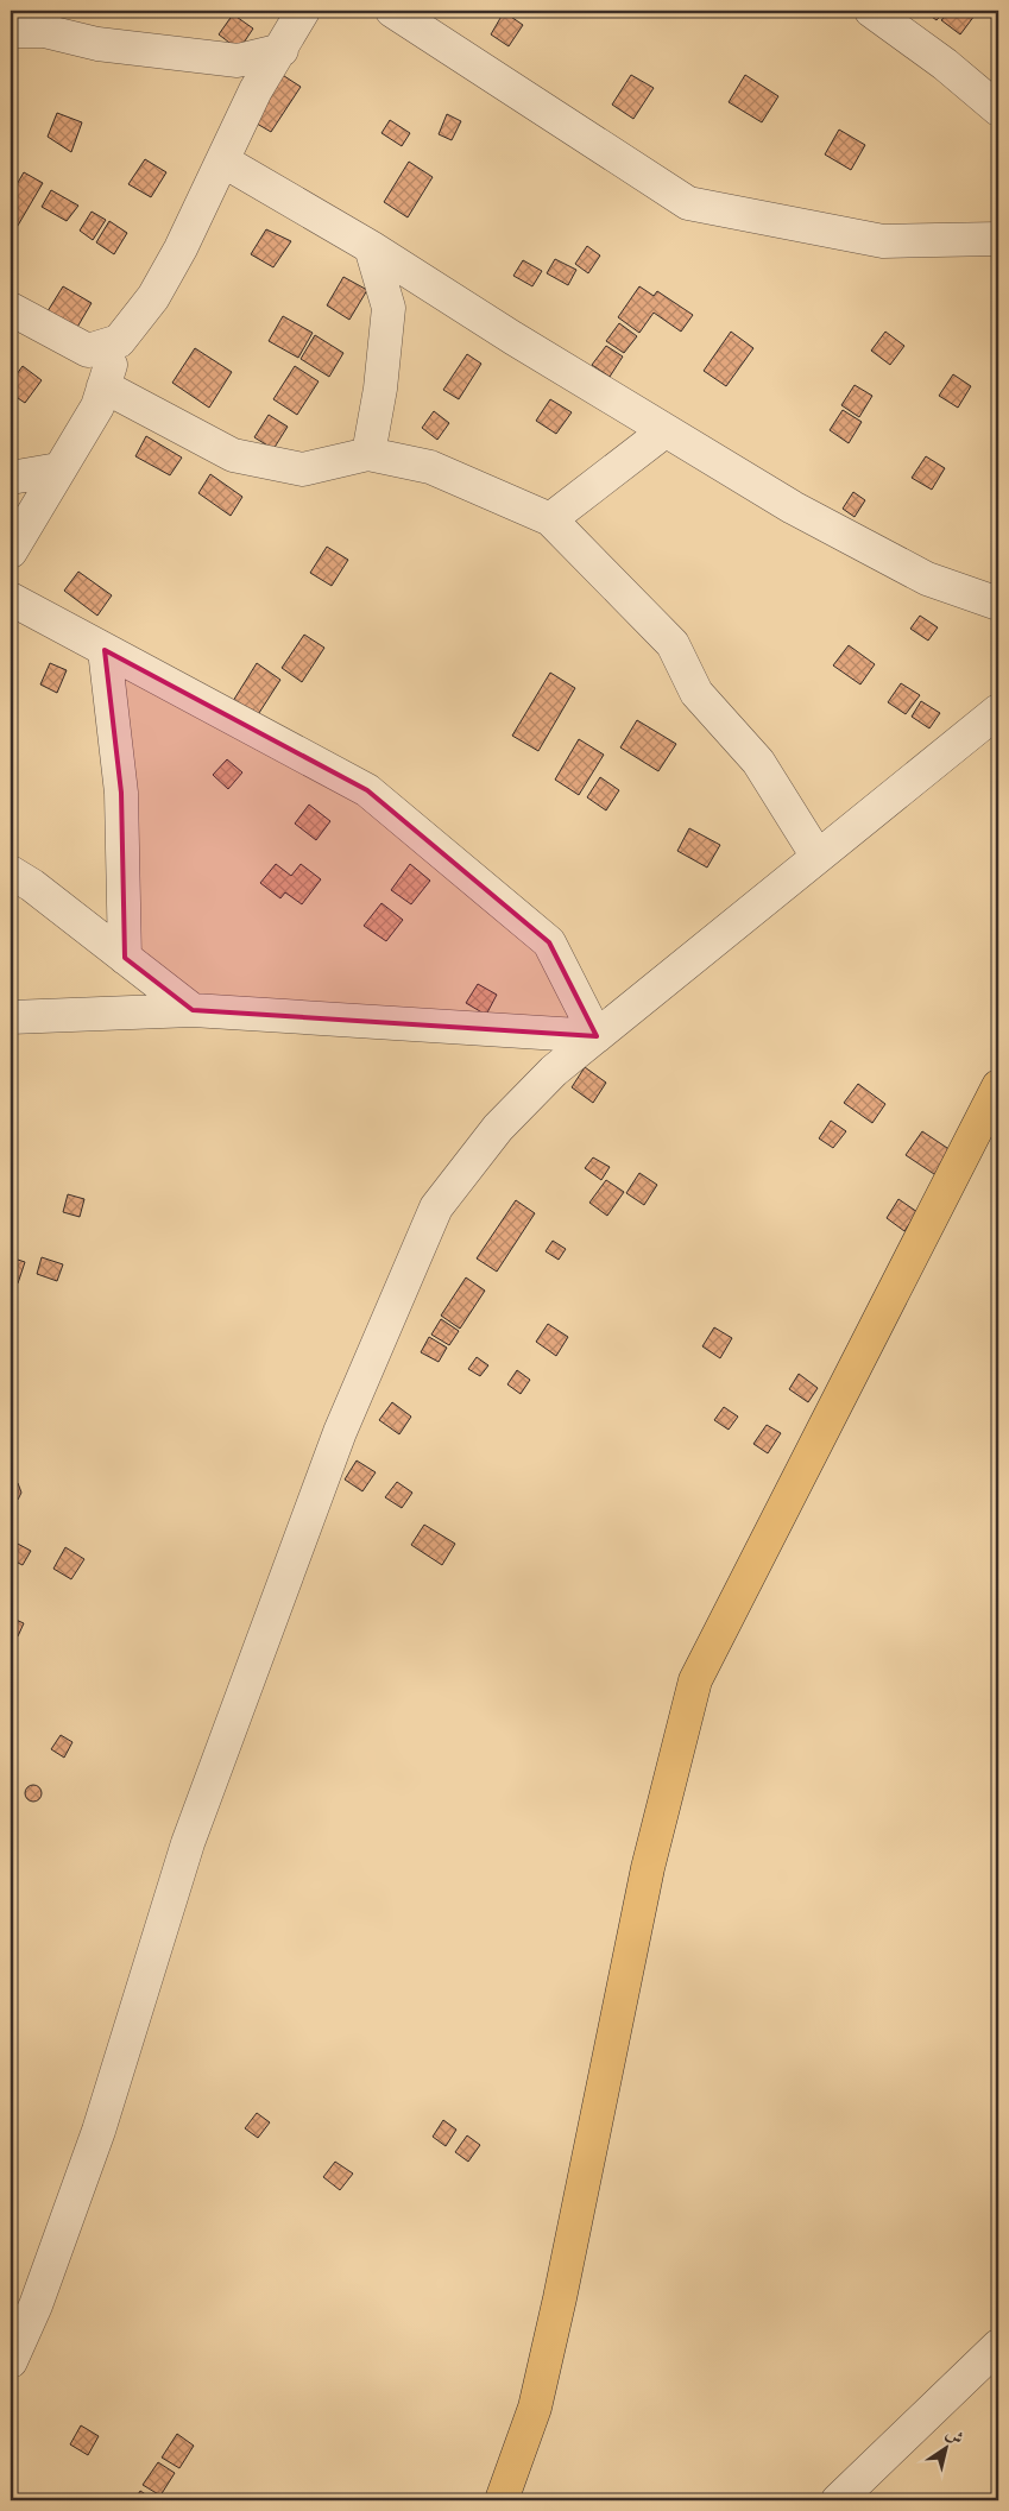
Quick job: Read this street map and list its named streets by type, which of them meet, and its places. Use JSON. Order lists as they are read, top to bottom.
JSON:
{
  "north": "top right"
}
